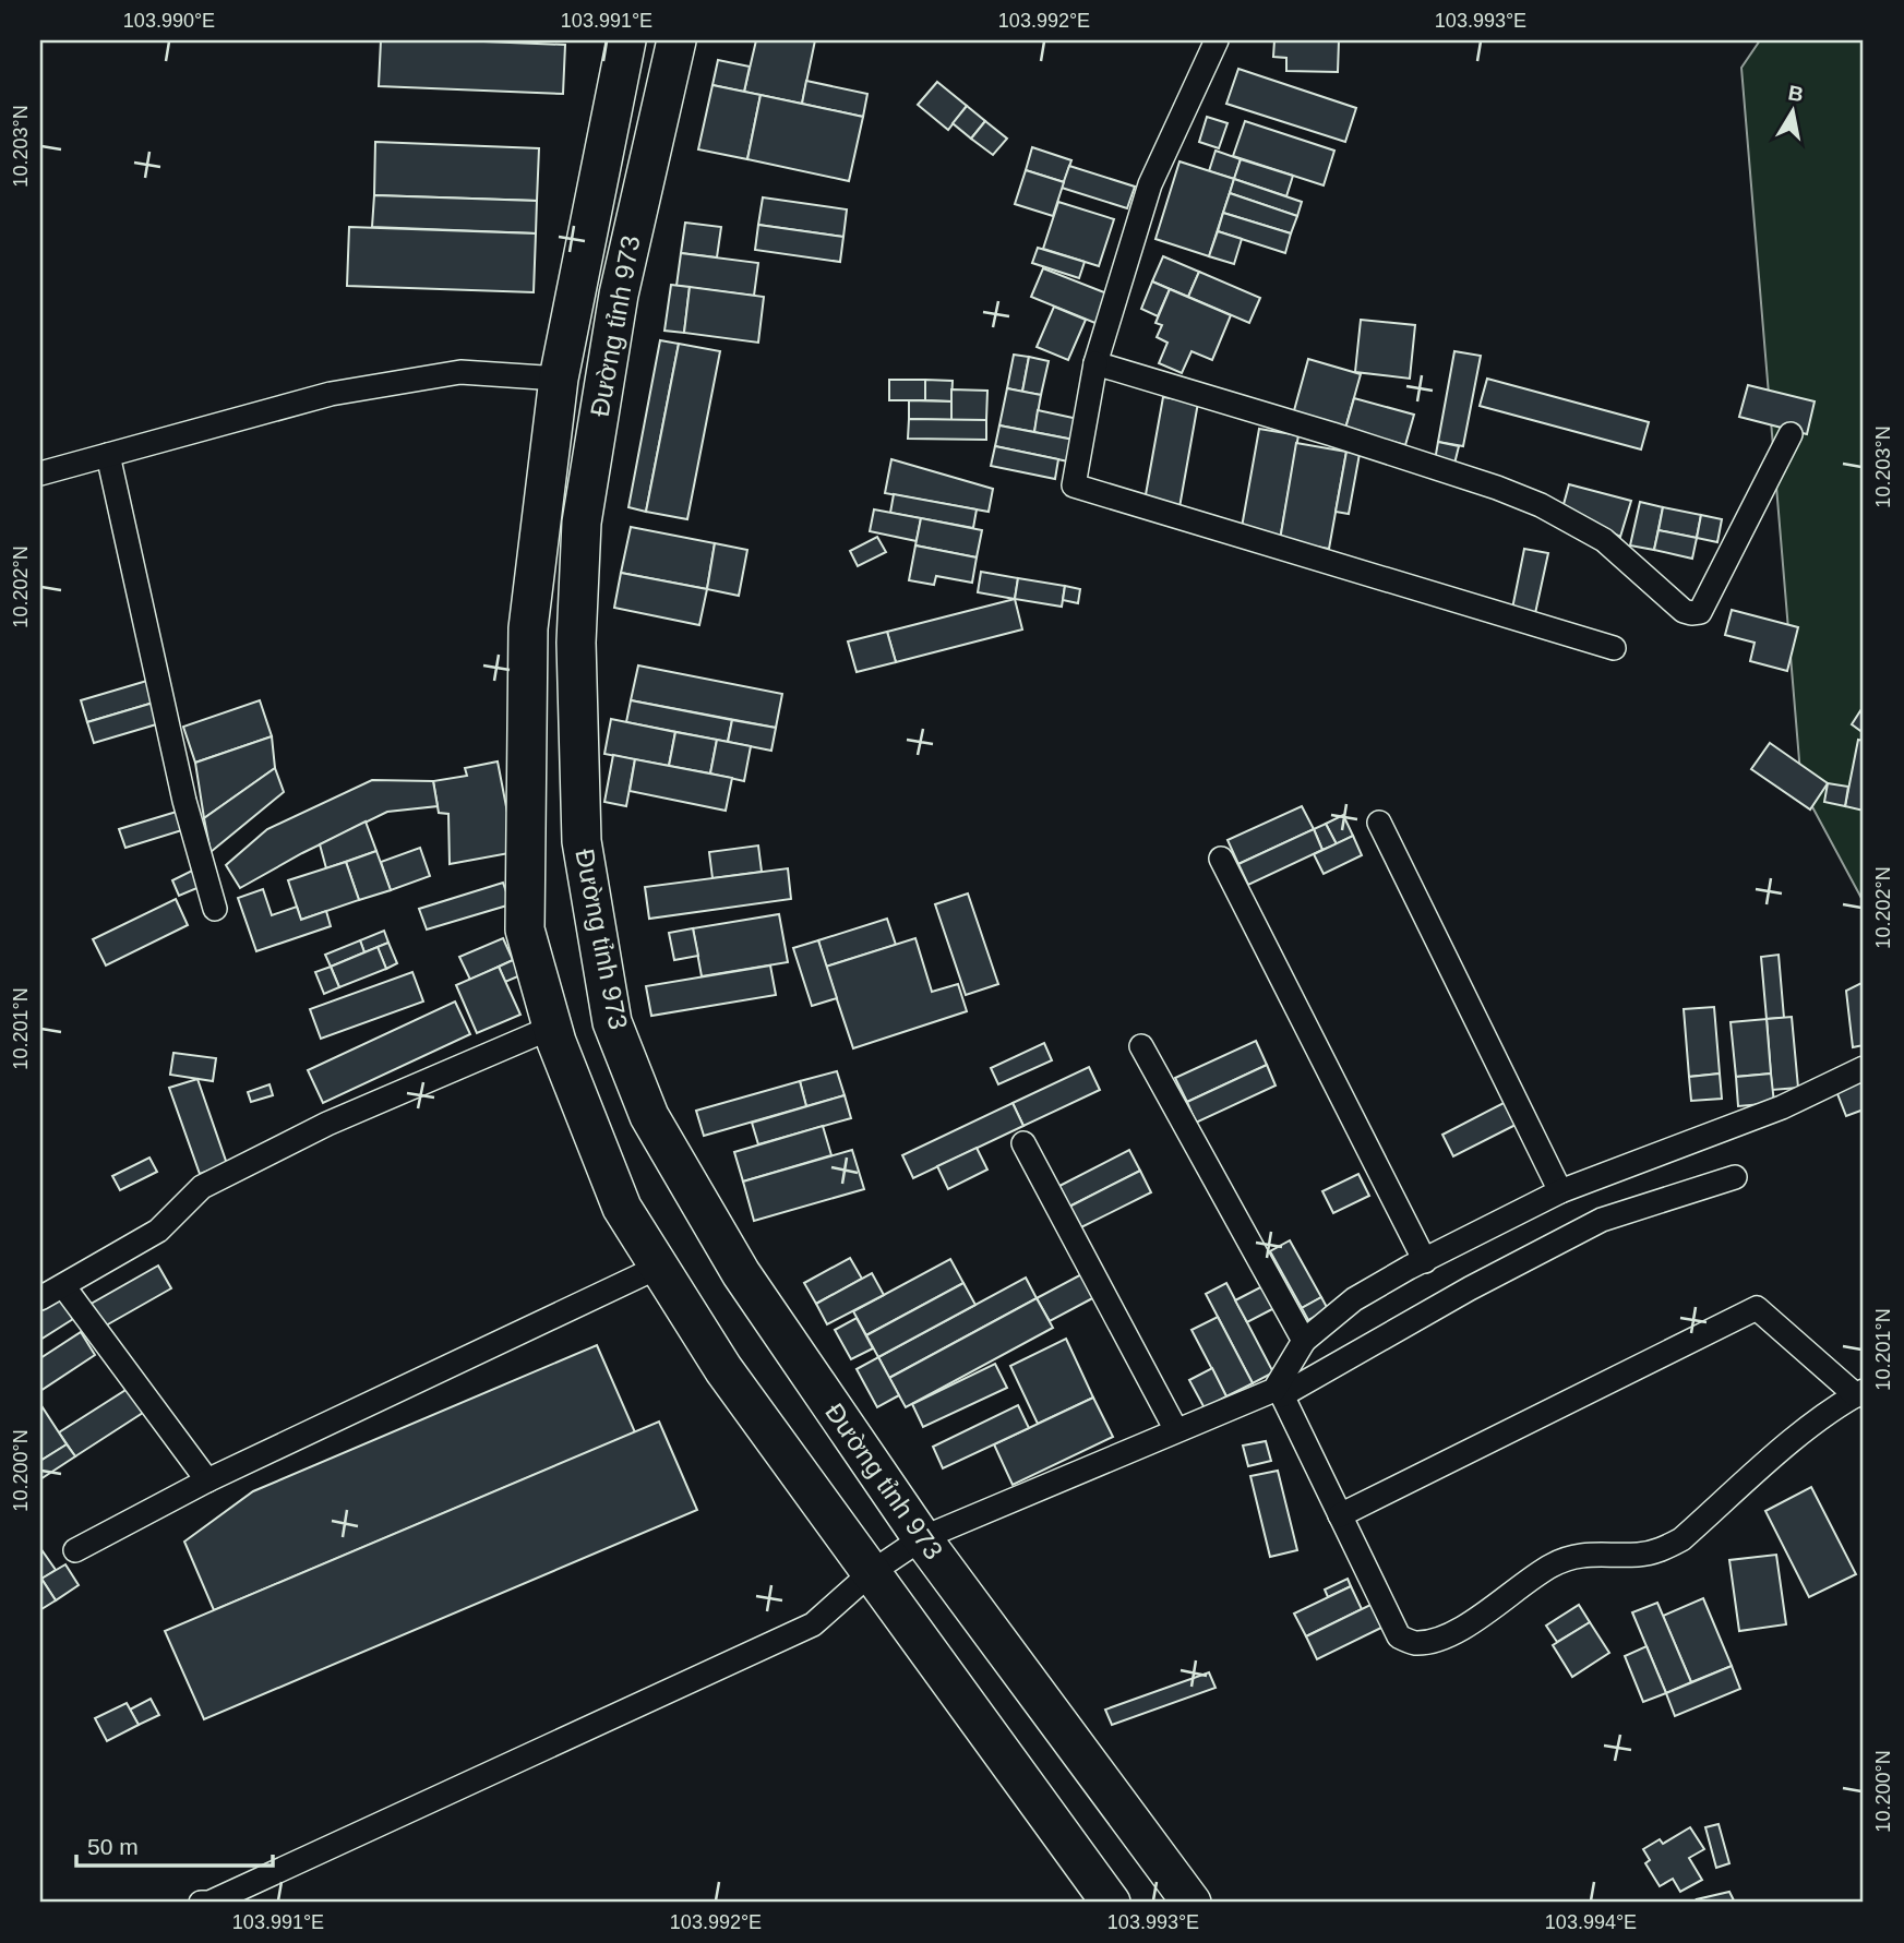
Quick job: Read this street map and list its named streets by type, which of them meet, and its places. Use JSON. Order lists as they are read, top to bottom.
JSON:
{
  "streets": {
    "main road": ["Đường tỉnh 973"]
  },
  "scale_bar": "50 m",
  "north": "top",
  "coordinates": [
    "103.990°E",
    "103.991°E",
    "103.992°E",
    "103.993°E",
    "10.203°N",
    "10.202°N",
    "10.201°N",
    "10.200°N",
    "103.994°E"
  ]
}
